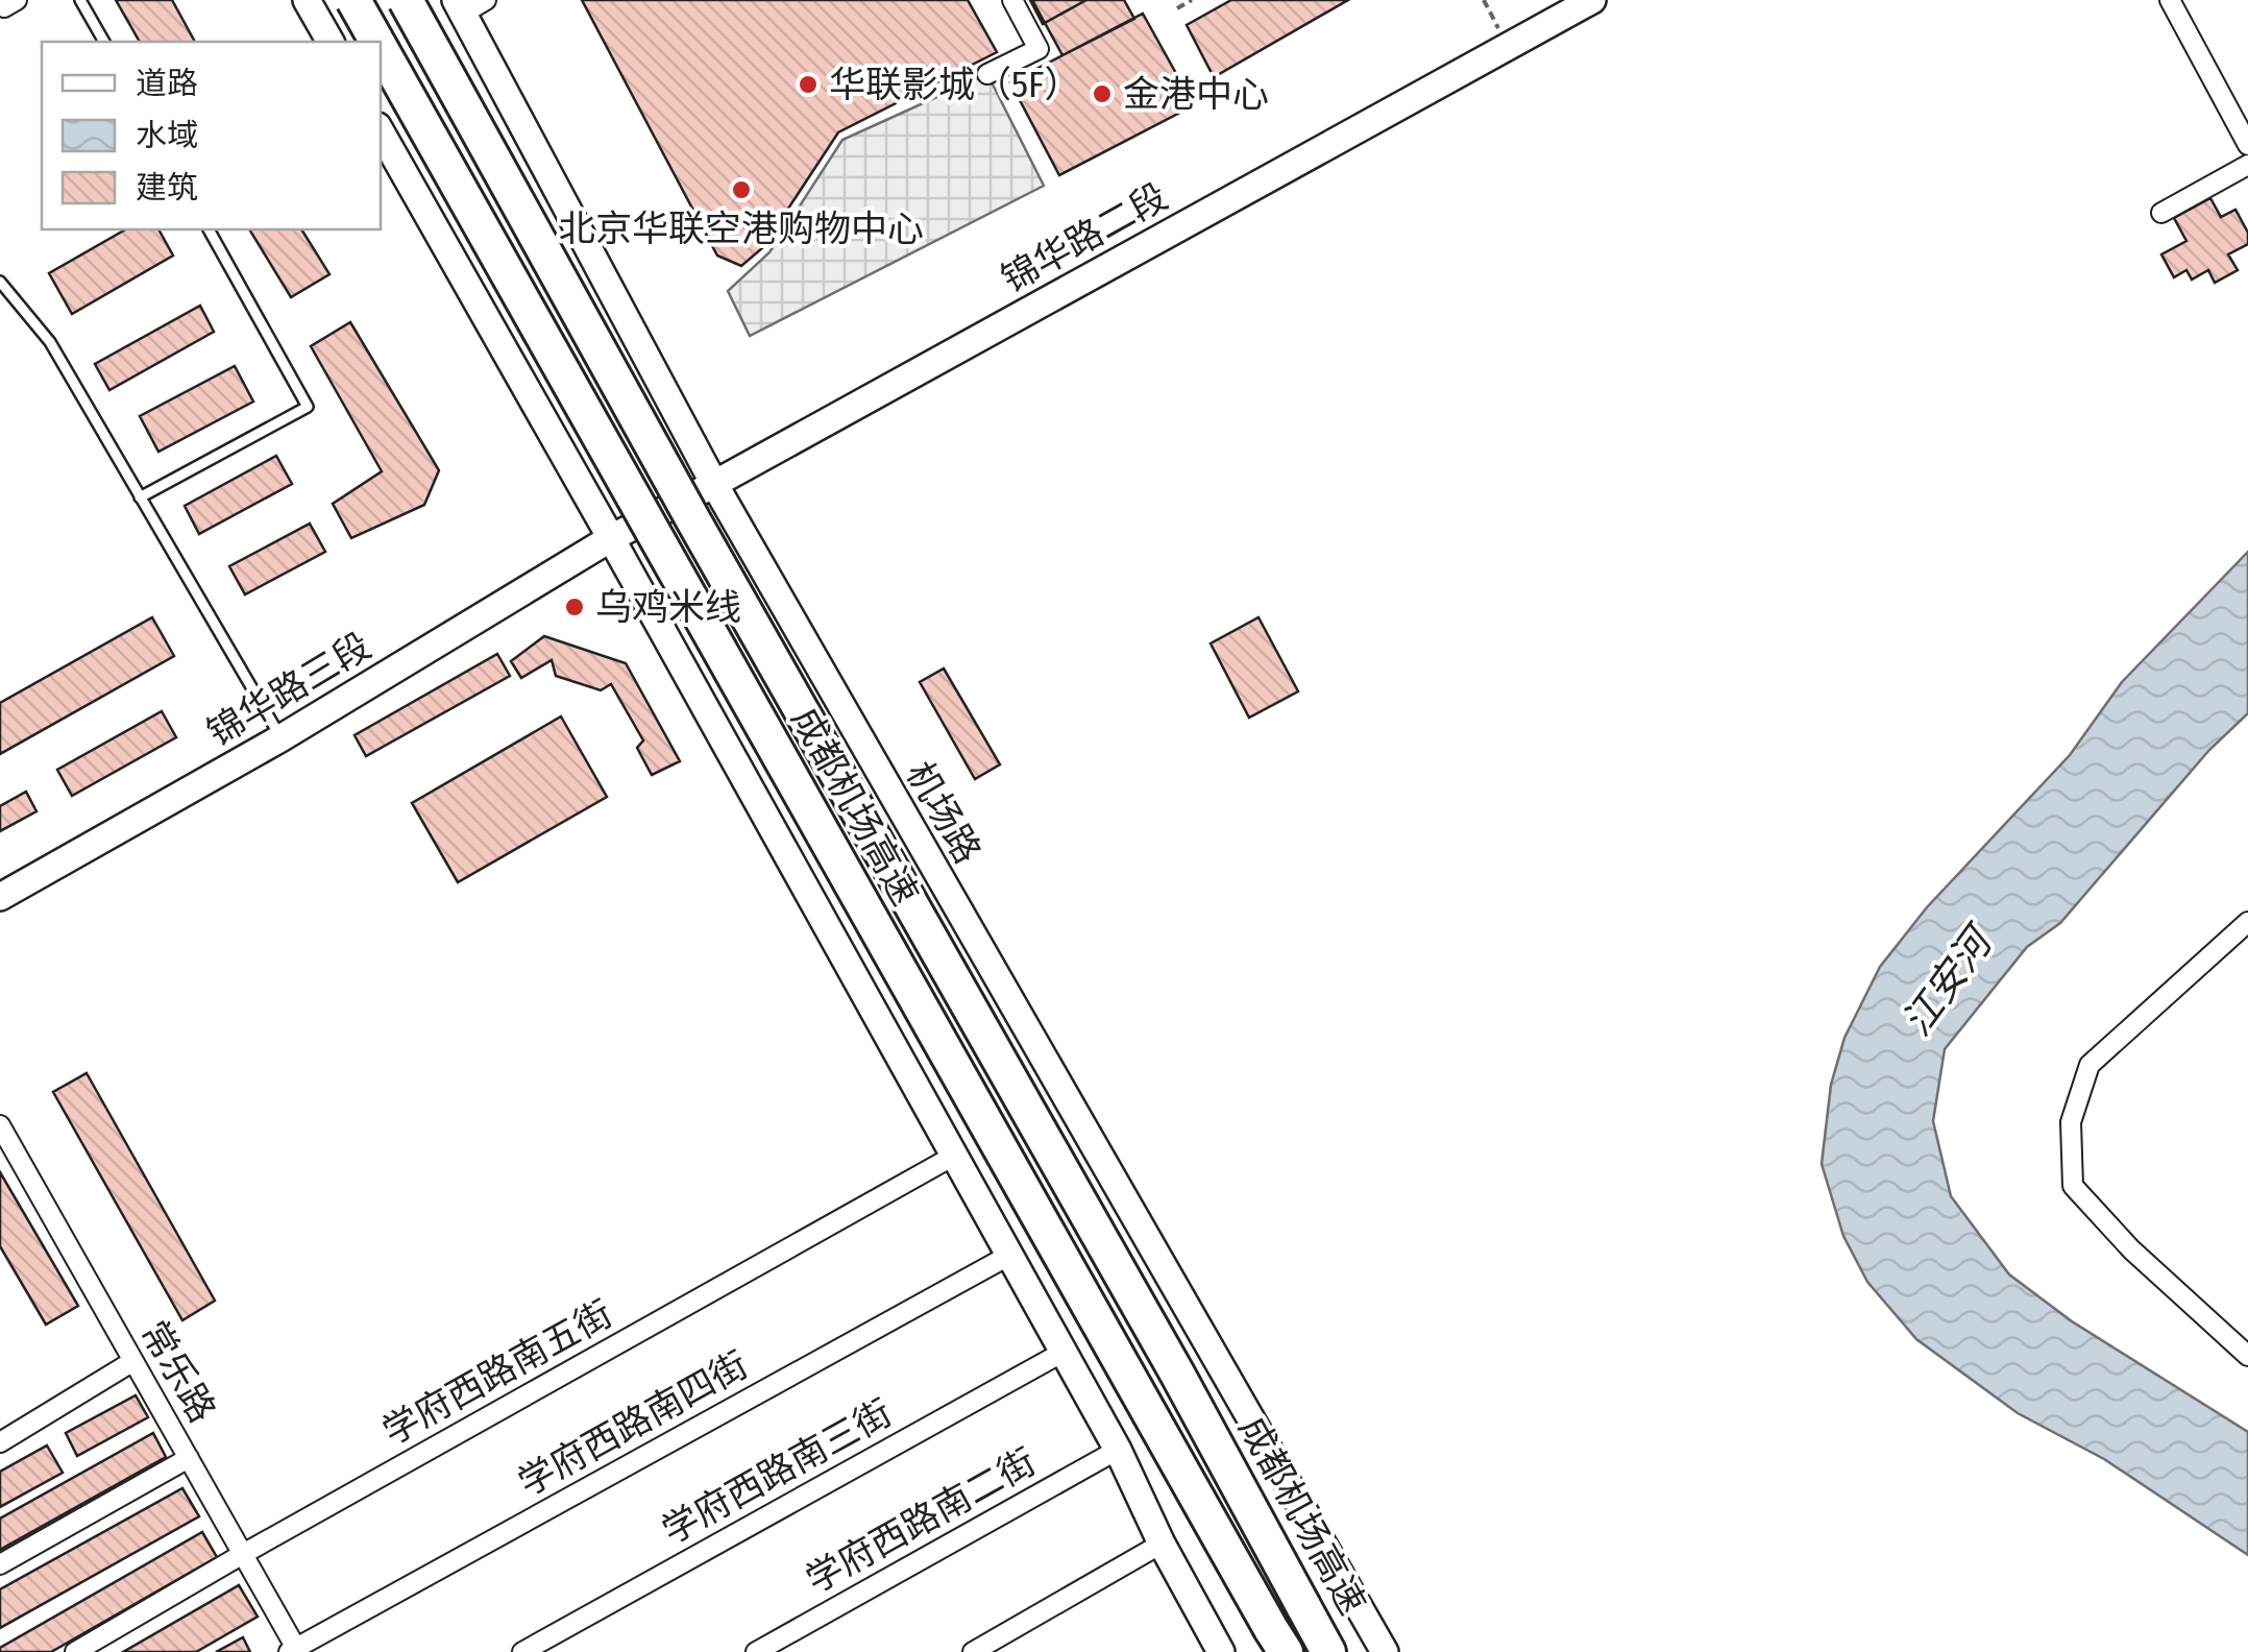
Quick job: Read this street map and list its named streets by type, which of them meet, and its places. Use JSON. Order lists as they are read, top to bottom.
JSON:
{
  "streets": {
    "highway": ["成都机场高速"],
    "main road": ["锦华路二段", "锦华路三段", "机场路"],
    "street": [
      "常乐路",
      "学府西路南五街",
      "学府西路南四街",
      "学府西路南三街",
      "学府西路南二街"
    ]
  },
  "crossings": [
    ["锦华路二段", "锦华路三段"],
    ["锦华路二段", "机场路"],
    ["常乐路", "学府西路南五街"],
    ["常乐路", "学府西路南四街"]
  ],
  "water": ["江安河"],
  "places": [
    "华联影城（5F）",
    "金港中心",
    "北京华联空港购物中心",
    "乌鸡米线"
  ],
  "legend": ["道路", "水域", "建筑"]
}
